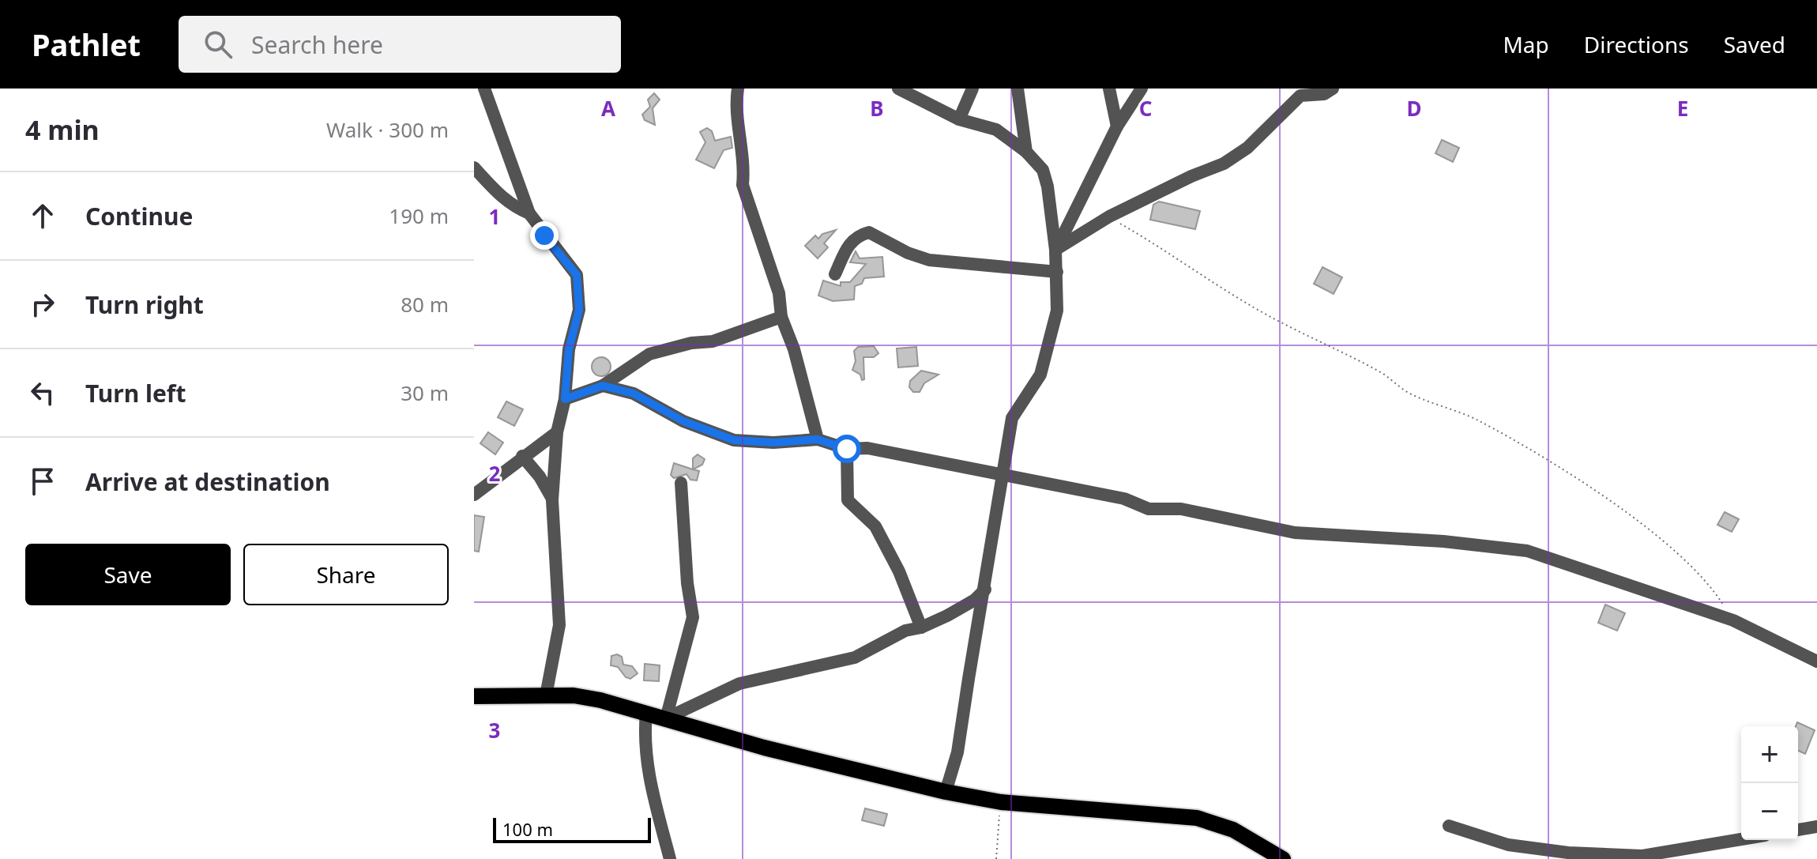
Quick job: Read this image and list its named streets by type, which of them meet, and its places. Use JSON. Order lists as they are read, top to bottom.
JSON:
{
  "scale_bar": "100 m",
  "page": {
    "header": "Pathlet",
    "search": "Search here",
    "nav": ["Map", "Directions", "Saved"],
    "heading": ["4 min", "Walk · 300 m"],
    "list": [
      ["Continue", "190 m"],
      ["Turn right", "80 m"],
      ["Turn left", "30 m"],
      "Arrive at destination"
    ],
    "buttons": ["Save", "Share"],
    "map_buttons": ["+", "−"],
    "scale": "100 m"
  },
  "grid": {
    "columns": [
      "A",
      "B",
      "C",
      "D",
      "E"
    ],
    "rows": ["1", "2", "3"]
  }
}
